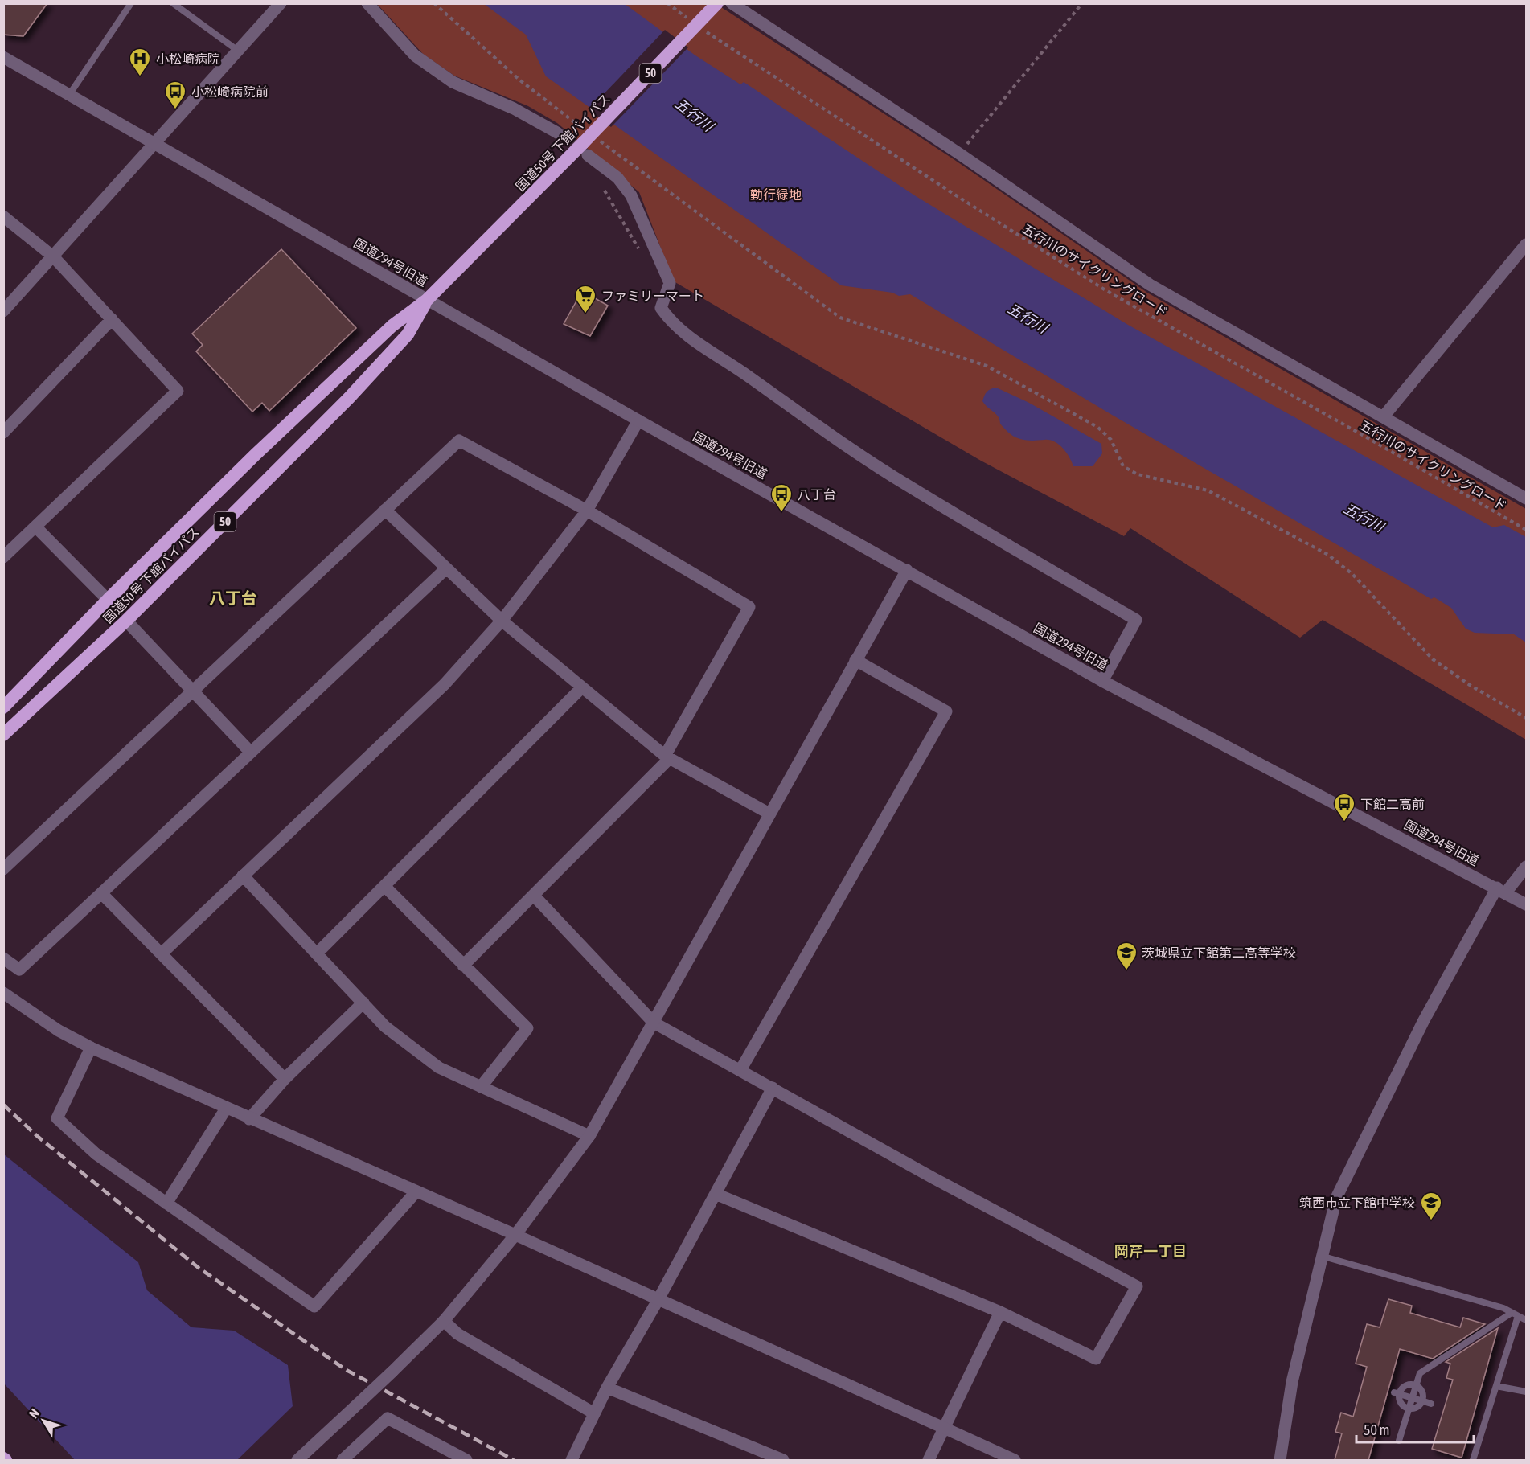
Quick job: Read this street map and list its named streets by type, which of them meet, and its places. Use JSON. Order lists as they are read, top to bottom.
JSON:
{
  "streets": {
    "highway": ["50", "国道50号 下館バイパス"],
    "street": ["国道294号旧道"],
    "path": ["五行川のサイクリングロード"]
  },
  "crossings": [
    ["国道50号 下館バイパス", "国道294号旧道"]
  ],
  "districts": ["八丁台", "岡芹一丁目"],
  "water": ["五行川"],
  "parks": ["勤行緑地"],
  "places": {
    "hospital": ["小松崎病院"],
    "bus stop": ["小松崎病院前", "八丁台", "下館二高前"],
    "supermarket": ["ファミリーマート"],
    "school or university": ["茨城県立下館第二高等学校", "筑西市立下館中学校"]
  },
  "scale_bar": "50 m",
  "north": "top left"
}
